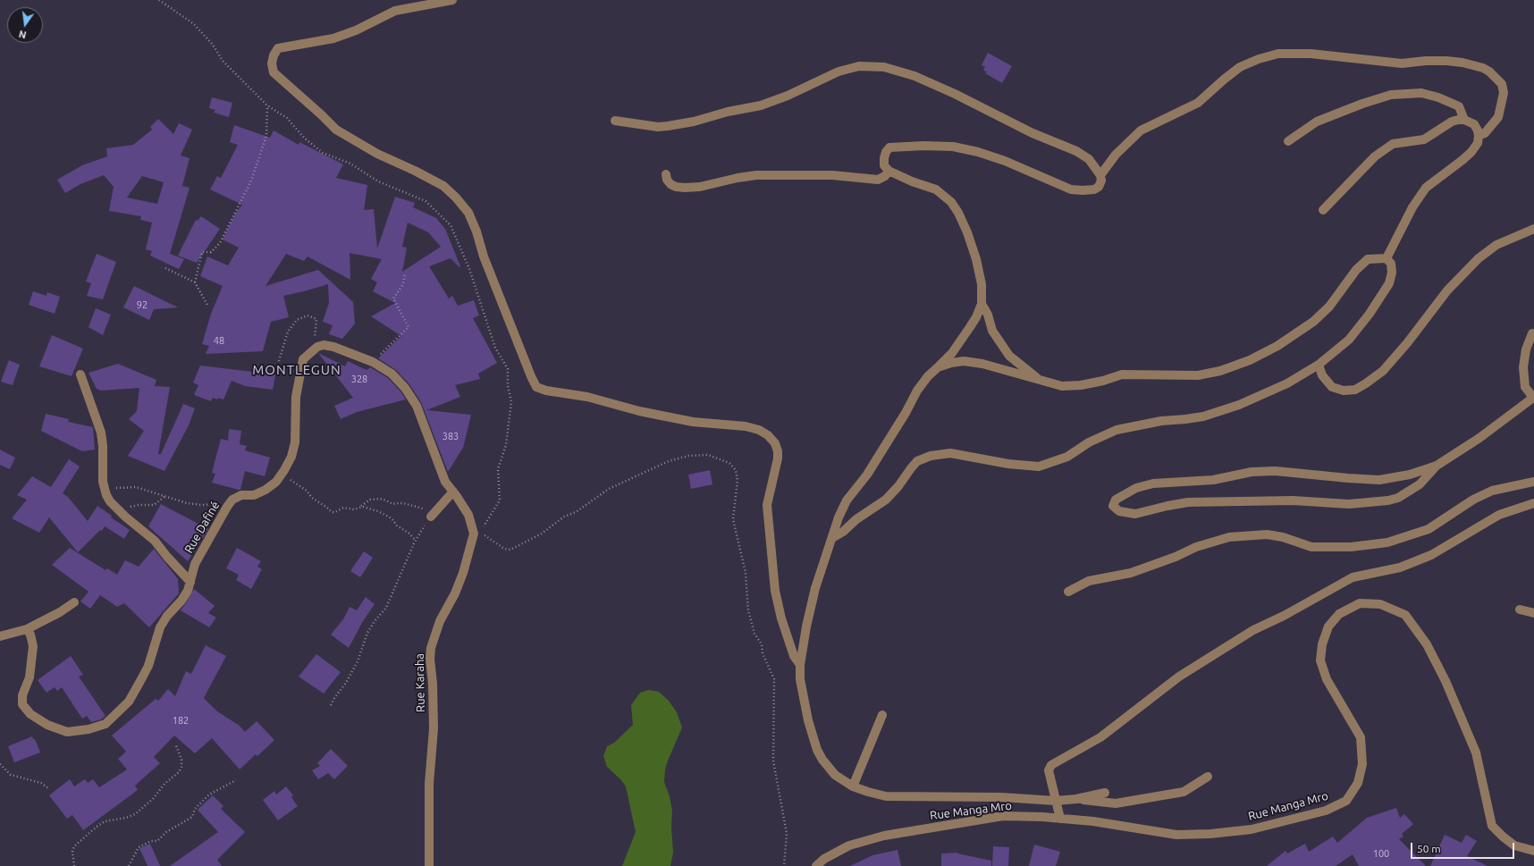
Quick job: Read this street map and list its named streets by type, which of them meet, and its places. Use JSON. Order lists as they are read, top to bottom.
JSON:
{
  "streets": {
    "street": ["Rue Dafiné", "Rue Karaha", "Rue Manga Mro"]
  },
  "districts": ["MONTLEGUN"],
  "house_numbers": [
    "92",
    "48",
    "328",
    "383",
    "182",
    "100"
  ],
  "scale_bar": "50 m",
  "north": "bottom"
}
